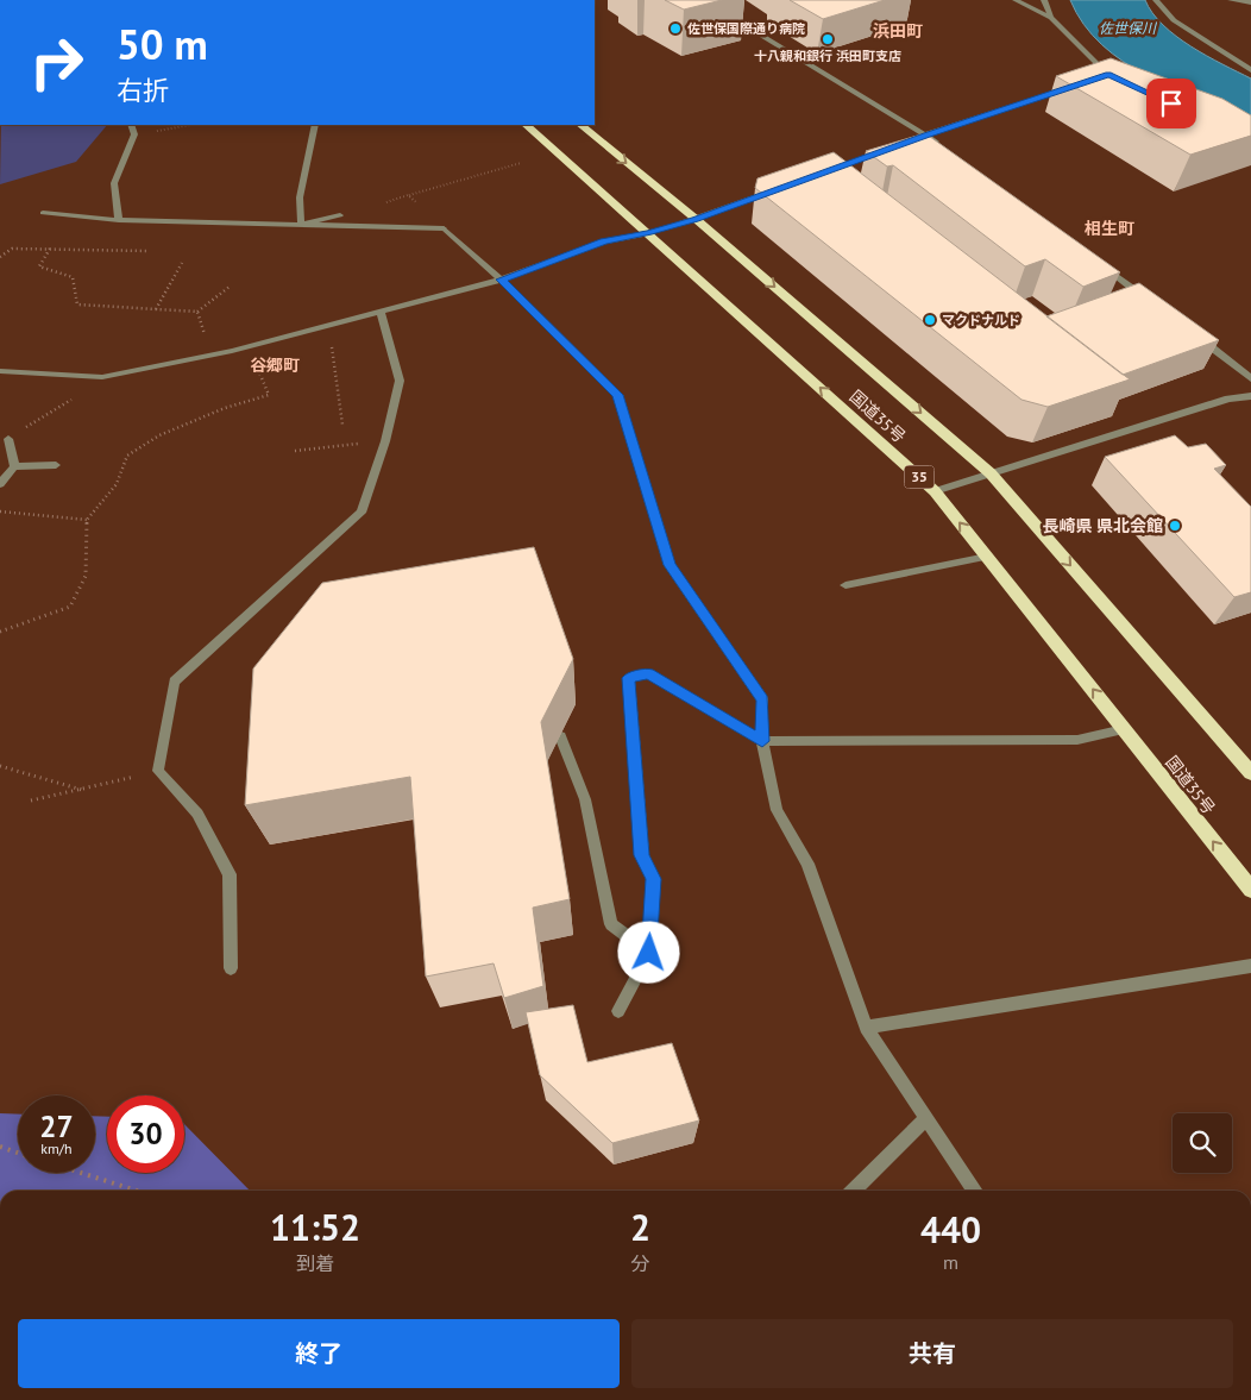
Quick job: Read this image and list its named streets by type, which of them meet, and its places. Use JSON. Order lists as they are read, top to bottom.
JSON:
{
  "streets": {
    "highway": ["国道35号", "35"]
  },
  "districts": ["浜田町", "相生町", "谷郷町"],
  "water": ["佐世保川"],
  "places": [
    "佐世保国際通り病院",
    "十八親和銀行 浜田町支店",
    "マクドナルド",
    "長崎県 県北会館"
  ],
  "page": {
    "turn": ["50 m", "右折"],
    "speed": "27 km/h",
    "limit": "30",
    "eta": [
      "11:52",
      "到着",
      "2",
      "分",
      "440",
      "m"
    ],
    "buttons": ["終了", "共有"]
  }
}
